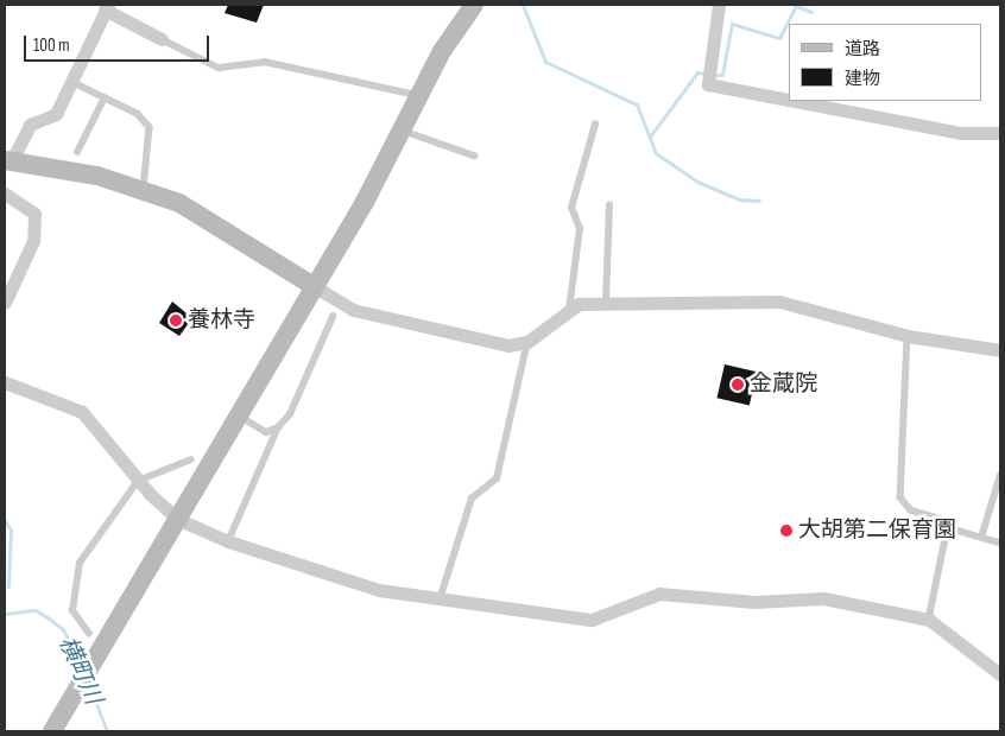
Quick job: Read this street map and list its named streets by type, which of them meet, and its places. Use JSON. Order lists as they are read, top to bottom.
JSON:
{
  "water": ["横町川"],
  "places": ["養林寺", "金蔵院", "大胡第二保育園"],
  "legend": ["道路", "建物"],
  "scale_bar": "100 m"
}
